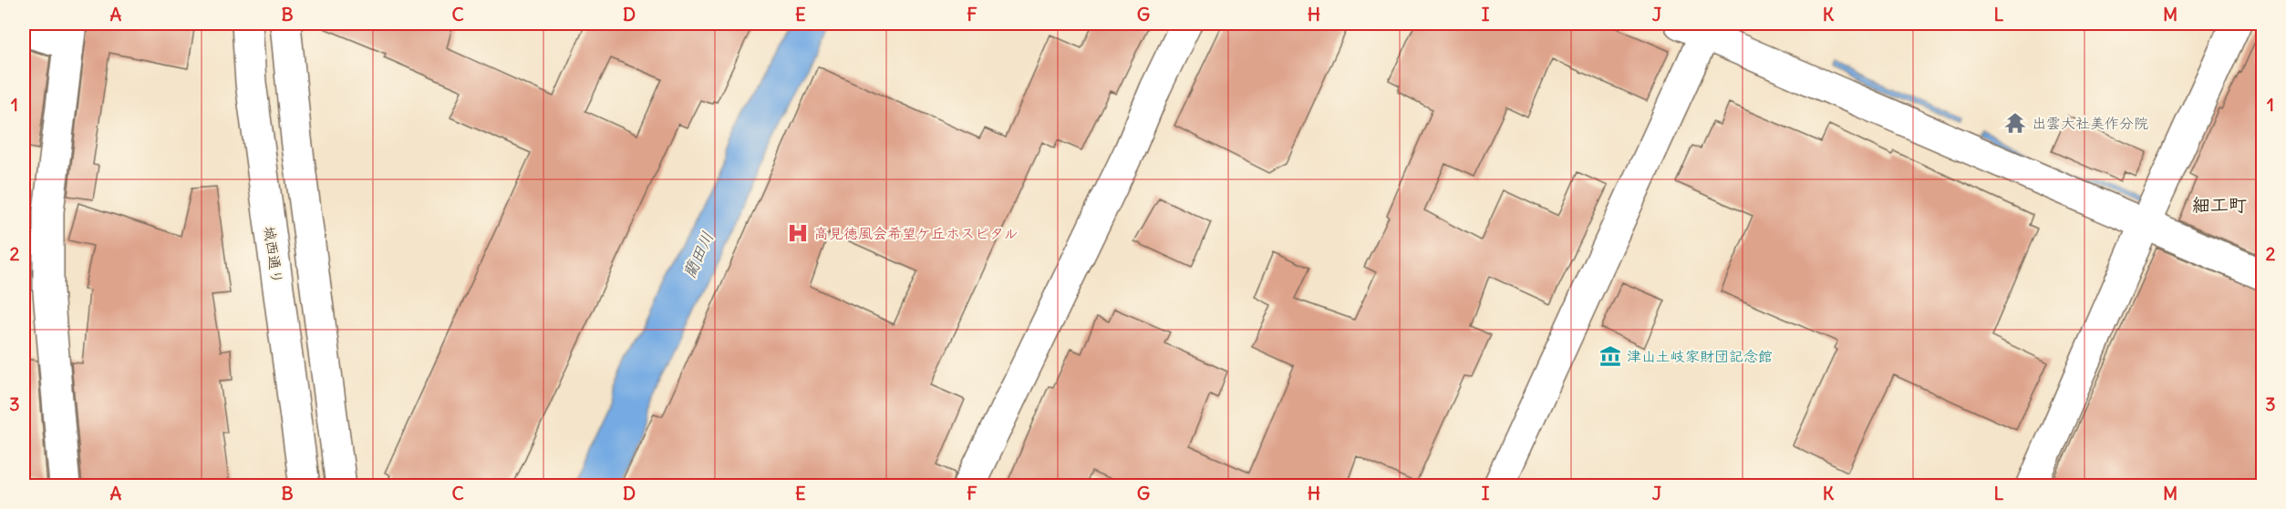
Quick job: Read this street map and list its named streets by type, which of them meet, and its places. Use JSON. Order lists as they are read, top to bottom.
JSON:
{
  "streets": {
    "street": ["城西通り"]
  },
  "districts": ["細工町"],
  "water": ["藺田川"],
  "places": {
    "temple": ["出雲大社美作分院"],
    "hospital": ["高見徳風会希望ケ丘ホスピタル"],
    "museum": ["津山土岐家財団記念館"]
  },
  "grid": {
    "columns": [
      "A",
      "B",
      "C",
      "D",
      "E",
      "F",
      "G",
      "H",
      "I",
      "J",
      "K",
      "L",
      "M"
    ],
    "rows": ["1", "2", "3"]
  }
}
